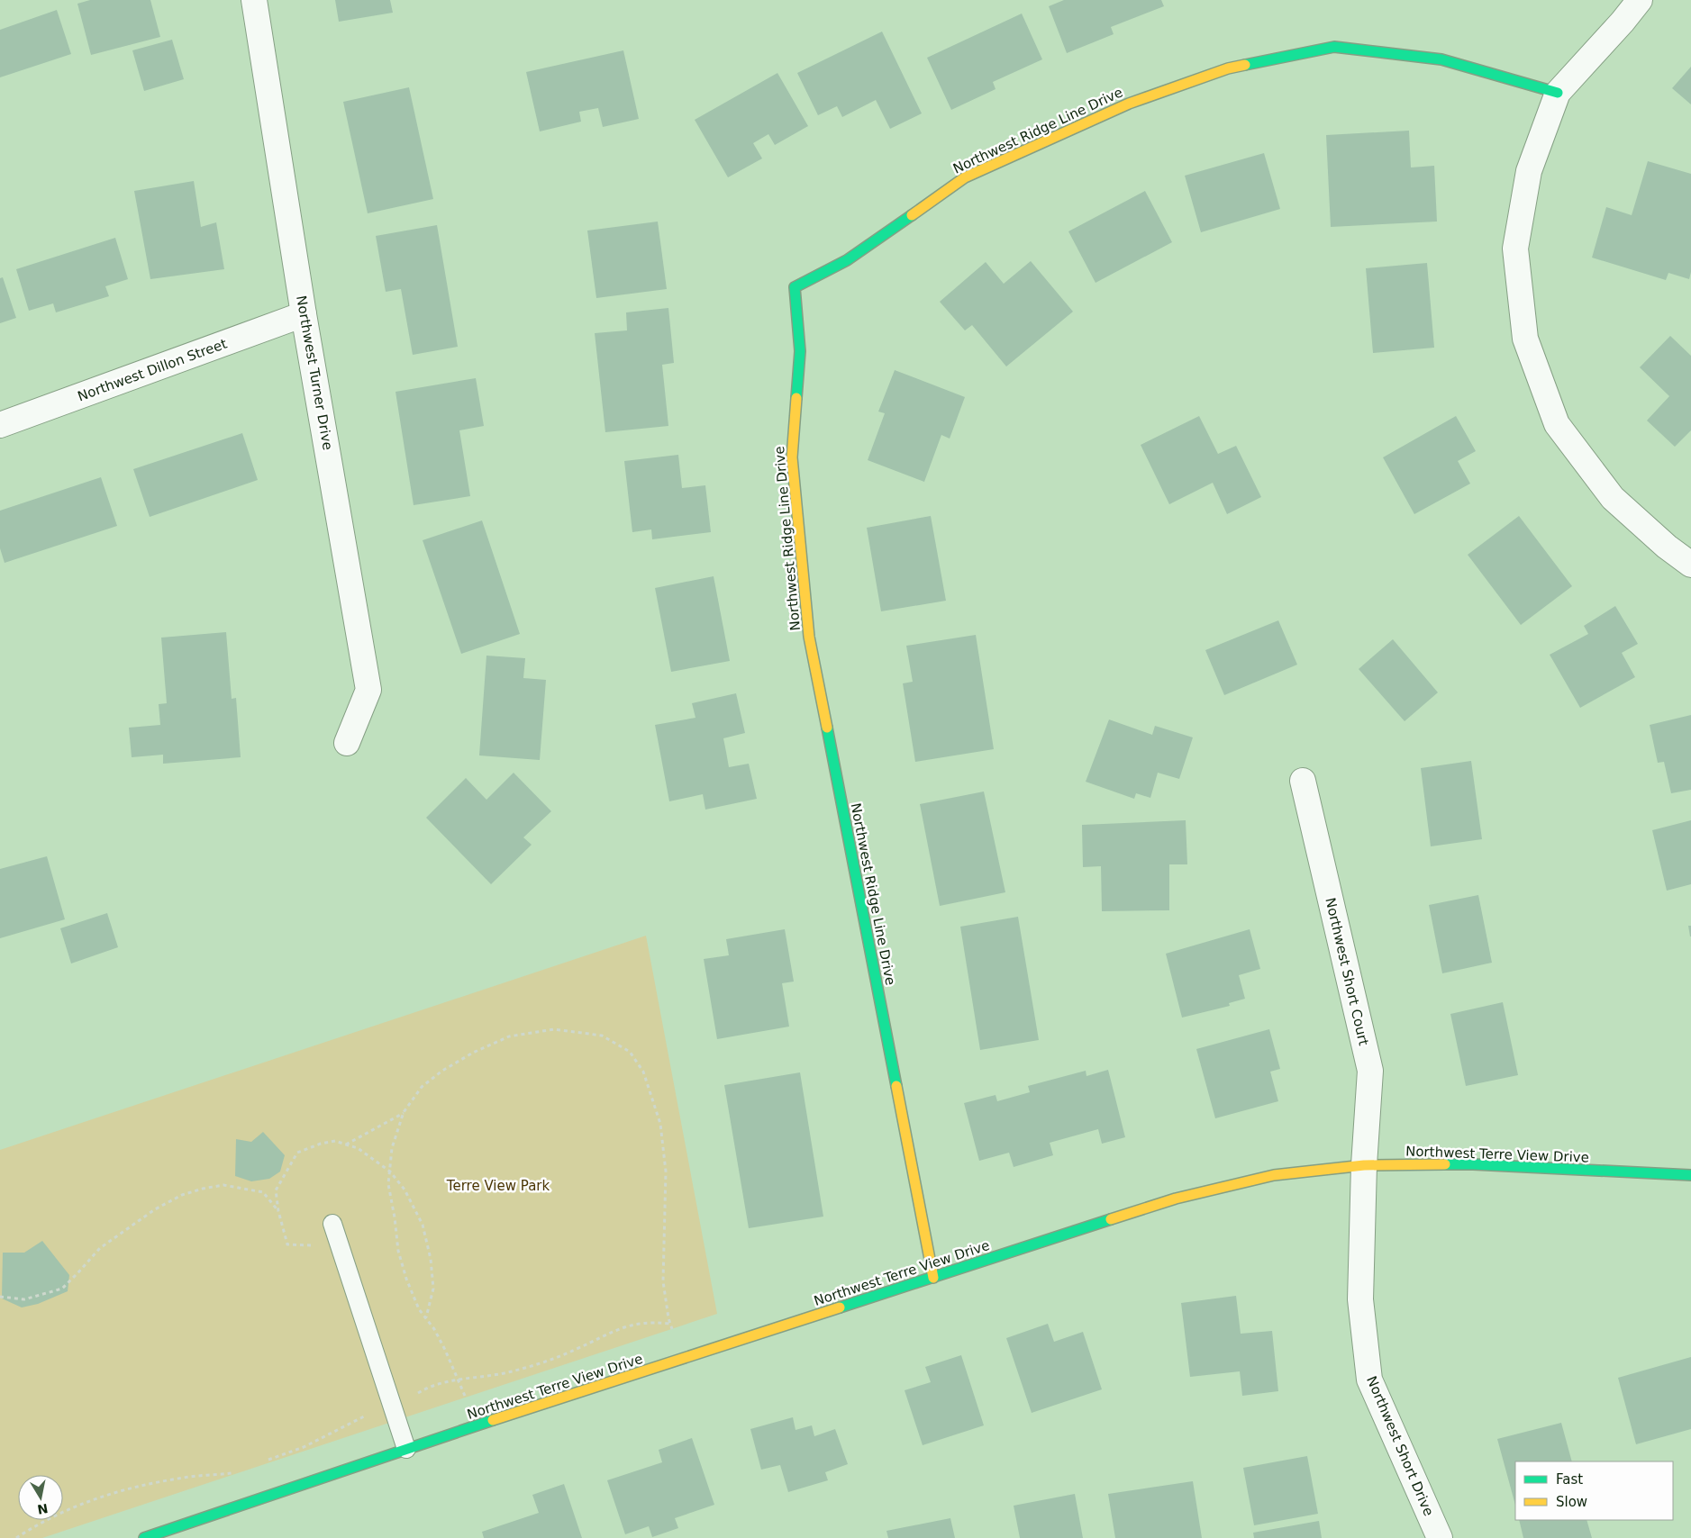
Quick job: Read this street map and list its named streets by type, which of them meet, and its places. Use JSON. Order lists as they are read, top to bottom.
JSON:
{
  "streets": {
    "street": [
      "Northwest Ridge Line Drive",
      "Northwest Dillon Street",
      "Northwest Turner Drive",
      "Northwest Short Court",
      "Northwest Terre View Drive",
      "Northwest Short Drive"
    ]
  },
  "crossings": [
    ["Northwest Ridge Line Drive", "Northwest Terre View Drive"],
    ["Northwest Dillon Street", "Northwest Turner Drive"],
    ["Northwest Short Court", "Northwest Terre View Drive"],
    ["Northwest Short Court", "Northwest Short Drive"],
    ["Northwest Terre View Drive", "Northwest Short Drive"]
  ],
  "parks": ["Terre View Park"],
  "legend": ["Fast", "Slow"],
  "north": "bottom"
}
